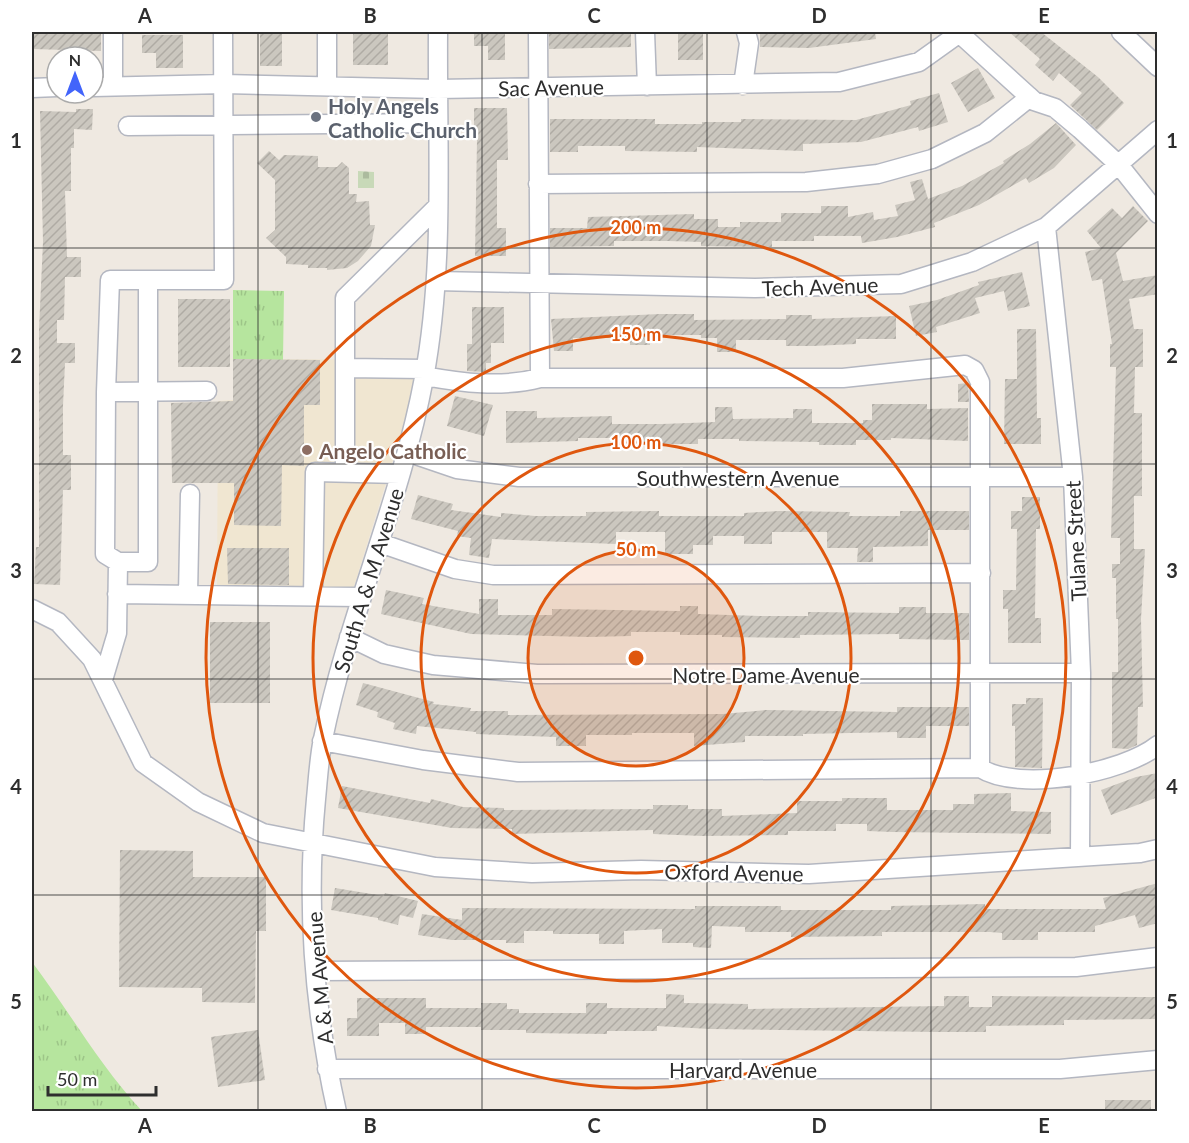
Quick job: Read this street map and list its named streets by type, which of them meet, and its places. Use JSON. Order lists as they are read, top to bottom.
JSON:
{
  "streets": {
    "street": [
      "Sac Avenue",
      "Tech Avenue",
      "Southwestern Avenue",
      "Tulane Street",
      "South A & M Avenue",
      "Notre Dame Avenue",
      "Oxford Avenue",
      "A & M Avenue",
      "Harvard Avenue"
    ]
  },
  "crossings": [
    ["Sac Avenue", "South A & M Avenue"],
    ["Tech Avenue", "Tulane Street"],
    ["Tech Avenue", "South A & M Avenue"],
    ["Southwestern Avenue", "Tulane Street"],
    ["Southwestern Avenue", "South A & M Avenue"],
    ["Tulane Street", "Notre Dame Avenue"],
    ["Tulane Street", "Oxford Avenue"],
    ["South A & M Avenue", "Notre Dame Avenue"],
    ["South A & M Avenue", "Oxford Avenue"],
    ["South A & M Avenue", "A & M Avenue"],
    ["Oxford Avenue", "A & M Avenue"],
    ["A & M Avenue", "Harvard Avenue"]
  ],
  "places": ["Holy Angels Catholic Church", "Angelo Catholic"],
  "scale_bar": "50 m",
  "north": "top",
  "grid": {
    "columns": [
      "A",
      "B",
      "C",
      "D",
      "E"
    ],
    "rows": [
      "1",
      "2",
      "3",
      "4",
      "5"
    ]
  },
  "rings": [
    "200 m",
    "150 m",
    "100 m",
    "50 m"
  ]
}
